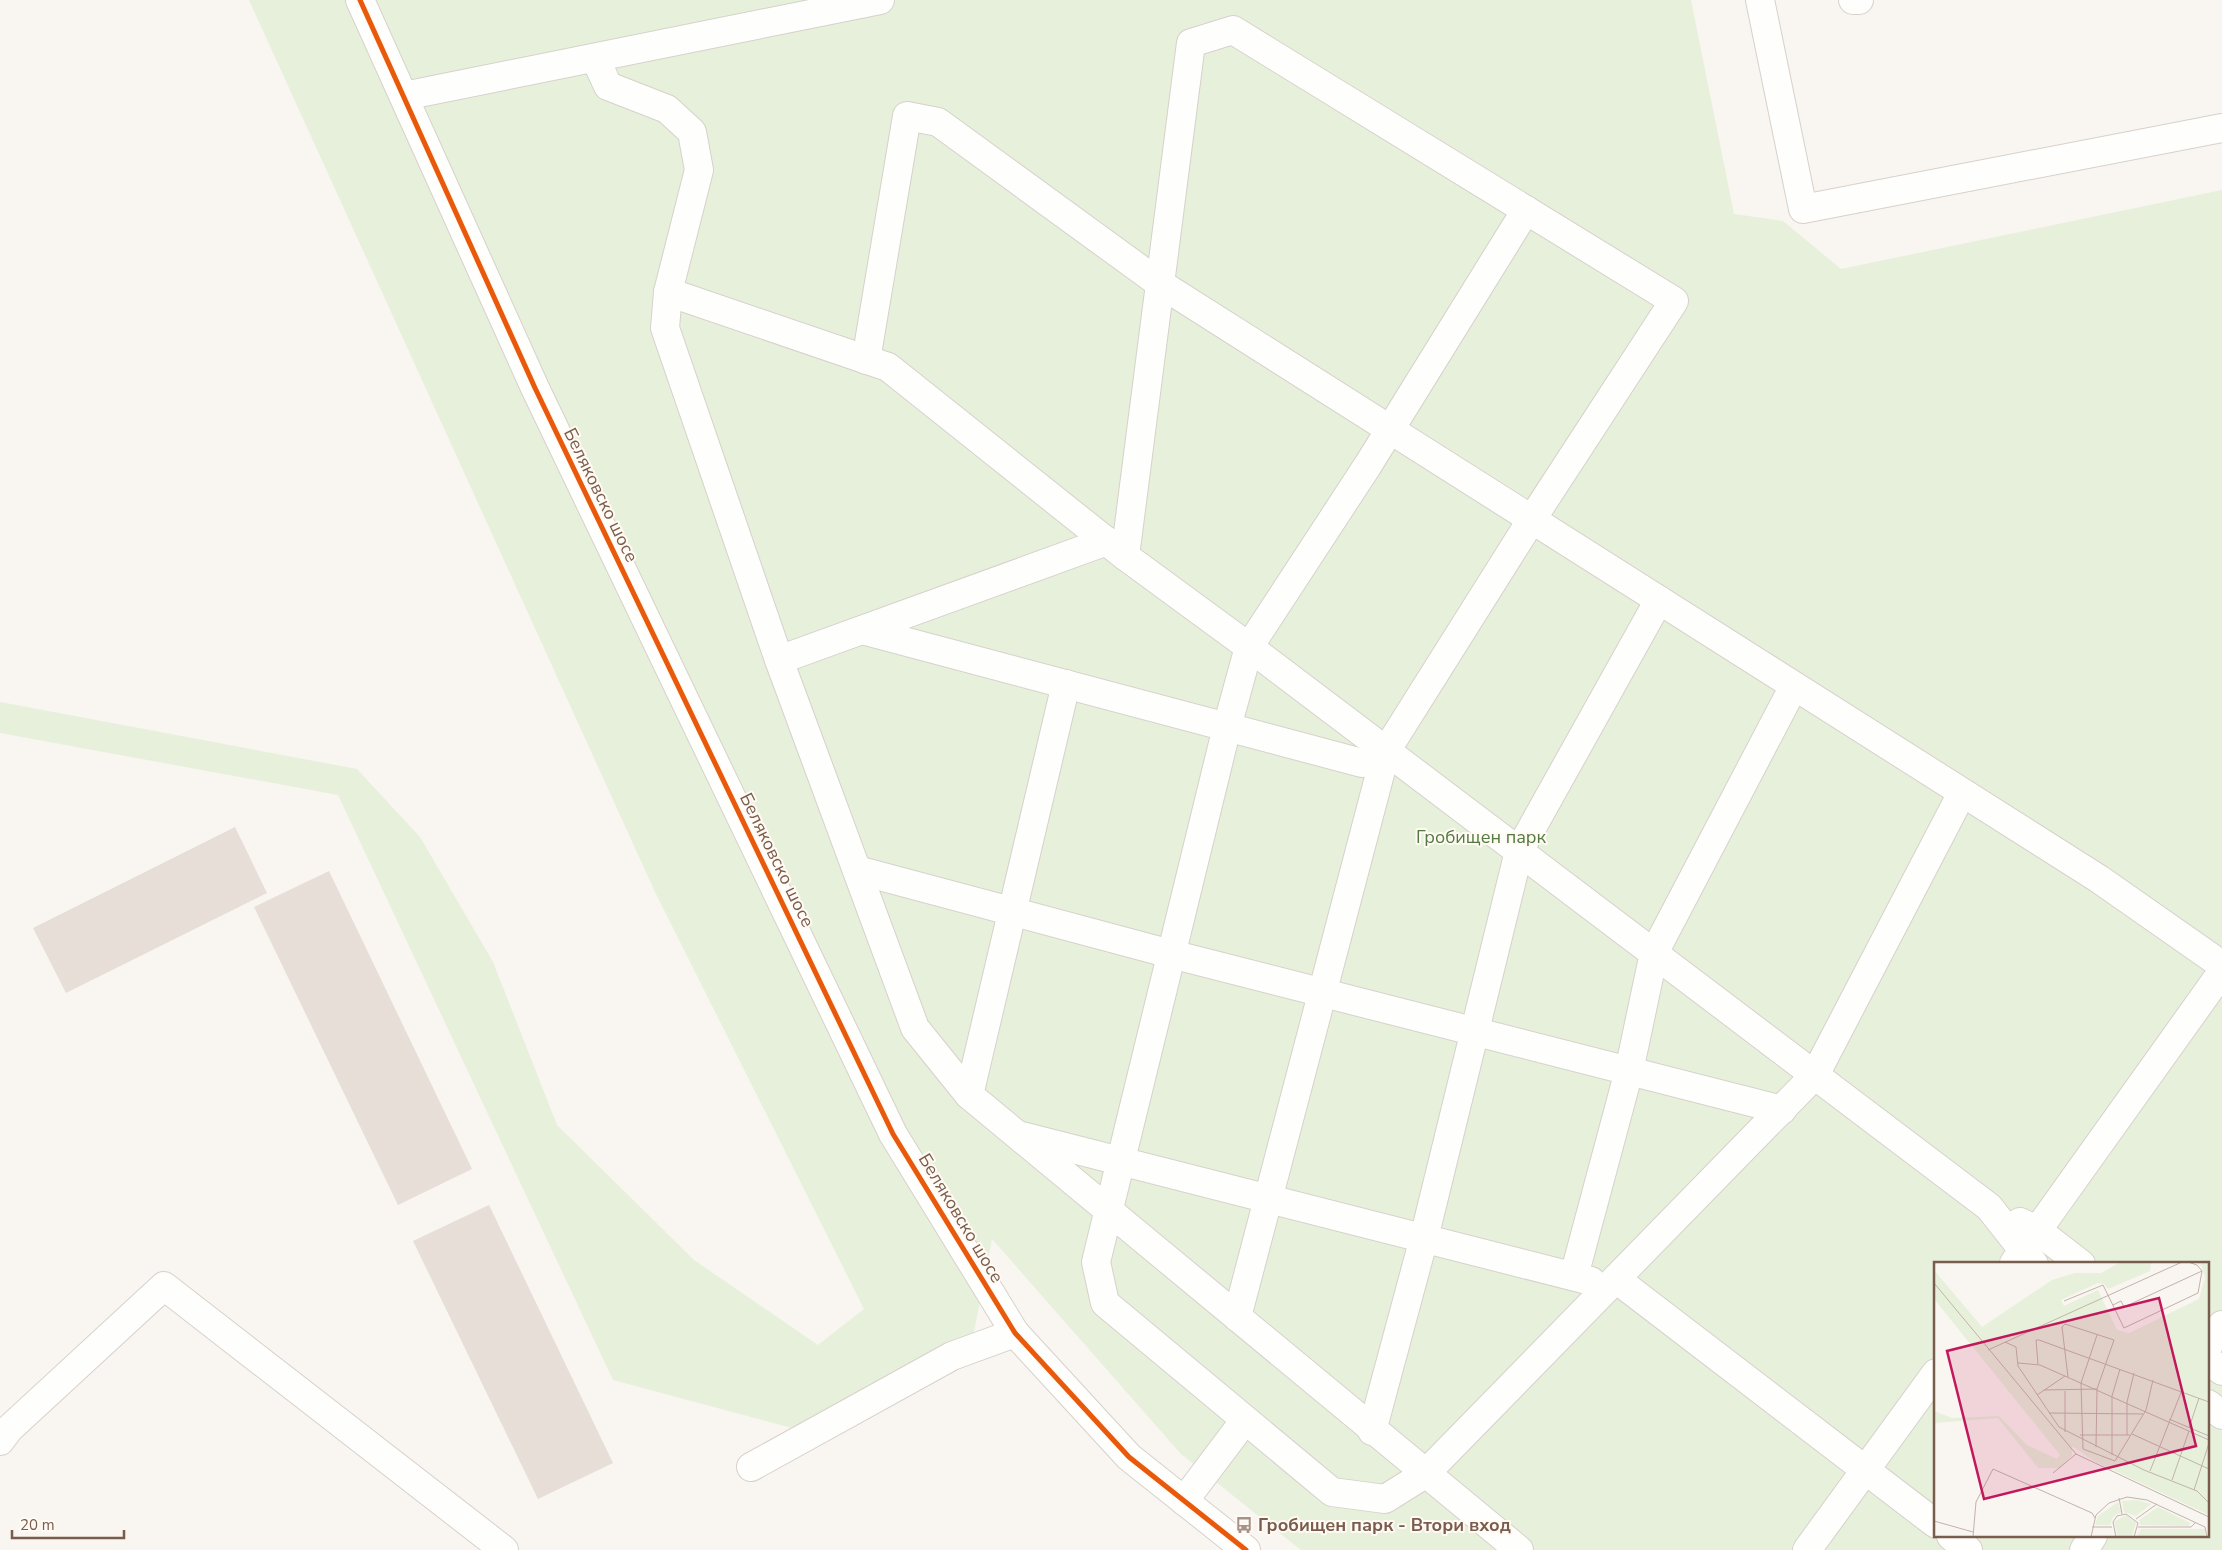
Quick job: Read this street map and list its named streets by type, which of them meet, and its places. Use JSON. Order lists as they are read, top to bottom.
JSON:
{
  "streets": {
    "street": ["Беляковско шосе"]
  },
  "parks": ["Гробищен парк"],
  "places": {
    "bus stop": ["Гробищен парк - Втори вход"]
  },
  "scale_bar": "20 m"
}
